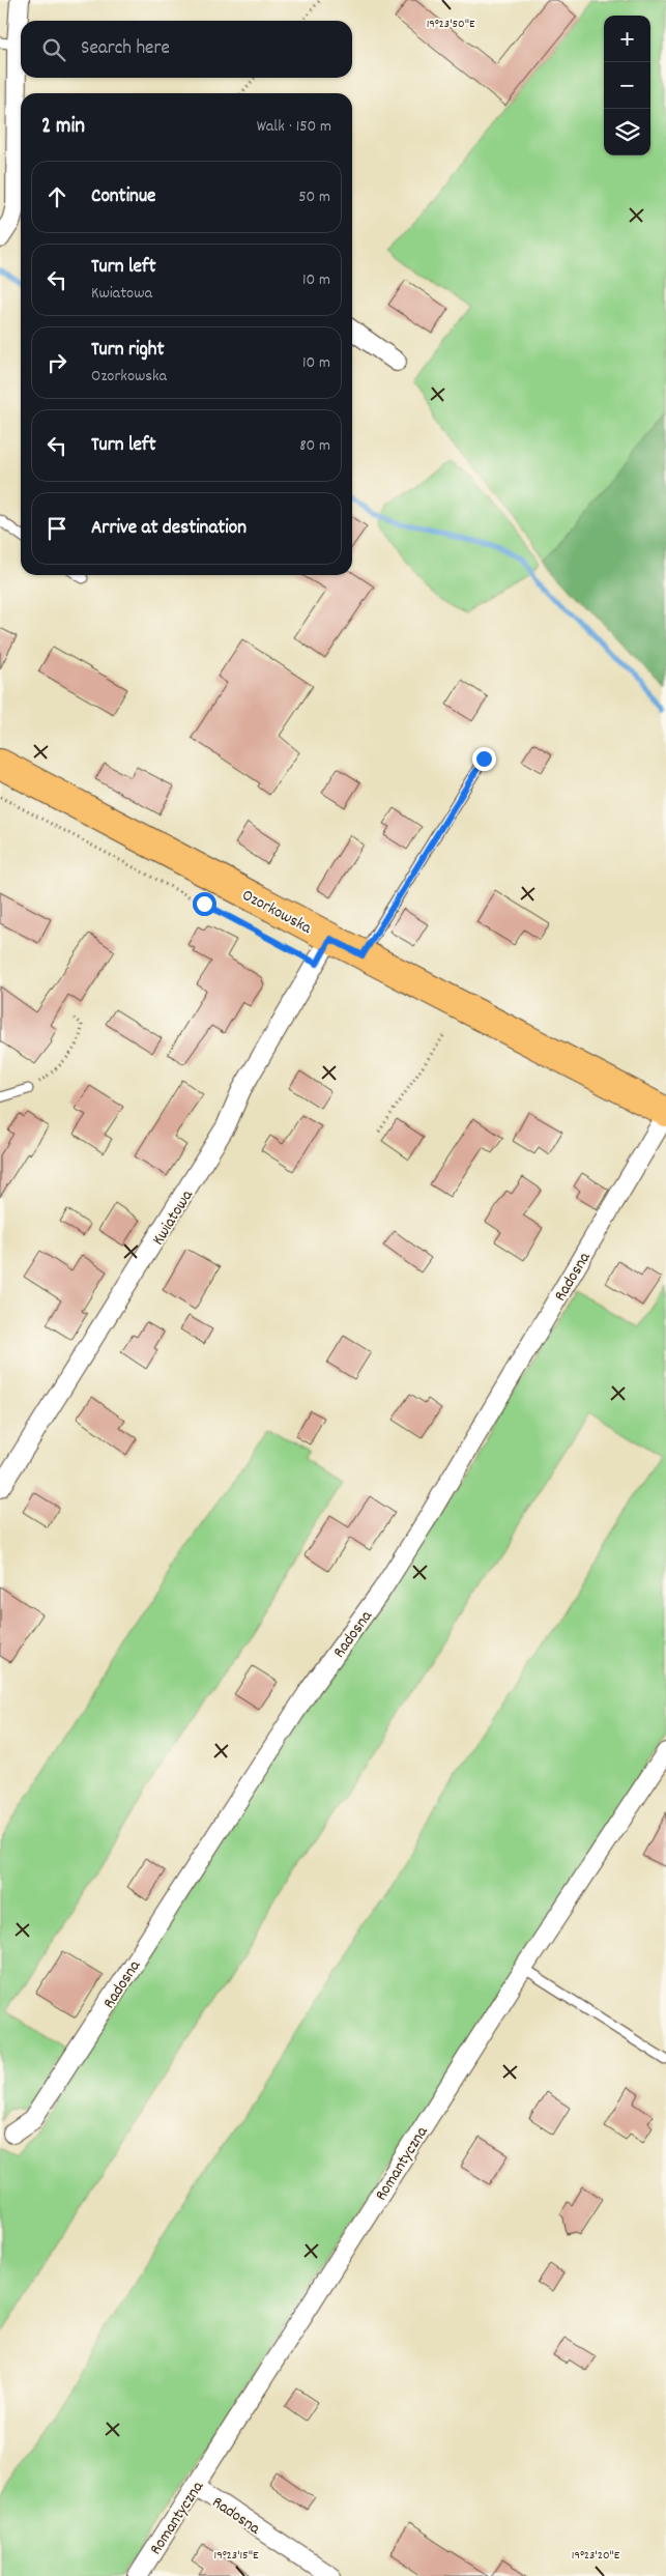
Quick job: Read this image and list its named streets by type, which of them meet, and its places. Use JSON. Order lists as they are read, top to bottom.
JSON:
{
  "streets": {
    "main road": ["Ozorkowska"],
    "street": ["Kwiatowa", "Radosna", "Romantyczna"]
  },
  "crossings": [
    ["Ozorkowska", "Kwiatowa"],
    ["Ozorkowska", "Radosna"],
    ["Radosna", "Romantyczna"]
  ],
  "page": {
    "map_buttons": ["+", "−"],
    "search": "Search here",
    "heading": ["2 min", "Walk · 150 m"],
    "list": [
      ["Continue", "50 m"],
      ["Turn left", "Kwiatowa", "10 m"],
      ["Turn right", "Ozorkowska", "10 m"],
      ["Turn left", "80 m"],
      "Arrive at destination"
    ]
  },
  "coordinates": ["19°23'50\"E", "19°23'15\"E", "19°23'20\"E"]
}
